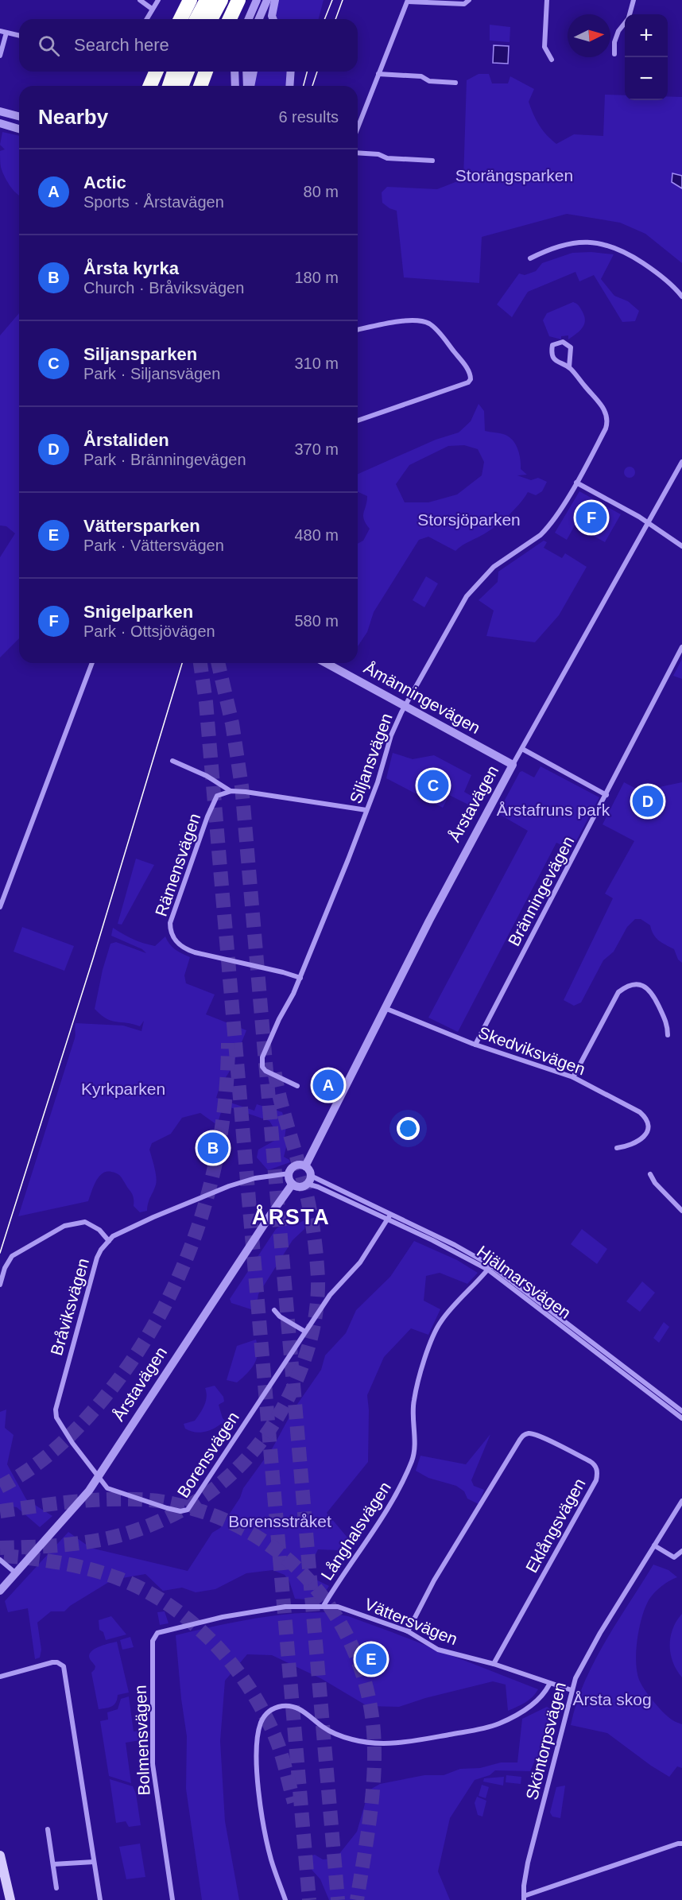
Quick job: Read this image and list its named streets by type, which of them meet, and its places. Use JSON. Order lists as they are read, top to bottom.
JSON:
{
  "streets": {
    "street": [
      "Åmänningevägen",
      "Siljansvägen",
      "Årstavägen",
      "Rämensvägen",
      "Bränningevägen",
      "Skedviksvägen",
      "Hjälmarsvägen",
      "Bråviksvägen",
      "Borensvägen",
      "Eklångsvägen",
      "Långhalsvägen",
      "Vättersvägen",
      "Bolmensvägen",
      "Sköntorpsvägen"
    ]
  },
  "crossings": [
    ["Åmänningevägen", "Siljansvägen"],
    ["Åmänningevägen", "Årstavägen"],
    ["Siljansvägen", "Rämensvägen"],
    ["Årstavägen", "Skedviksvägen"],
    ["Årstavägen", "Hjälmarsvägen"],
    ["Årstavägen", "Bråviksvägen"],
    ["Årstavägen", "Borensvägen"],
    ["Bränningevägen", "Skedviksvägen"],
    ["Hjälmarsvägen", "Bråviksvägen"],
    ["Hjälmarsvägen", "Borensvägen"],
    ["Hjälmarsvägen", "Långhalsvägen"],
    ["Bråviksvägen", "Borensvägen"],
    ["Eklångsvägen", "Vättersvägen"],
    ["Långhalsvägen", "Vättersvägen"],
    ["Vättersvägen", "Bolmensvägen"],
    ["Vättersvägen", "Sköntorpsvägen"]
  ],
  "districts": ["ÅRSTA"],
  "parks": [
    "Storängsparken",
    "Storsjöparken",
    "Årstafruns park",
    "Kyrkparken",
    "Borensstråket",
    "Årsta skog"
  ],
  "north": "right",
  "page": {
    "map_buttons": ["+", "−"],
    "search": "Search here",
    "heading": ["Nearby", "6 results"],
    "list": [
      {
        "mark": "A",
        "name": "Actic",
        "note": "Sports · Årstavägen",
        "value": "80 m"
      },
      {
        "mark": "B",
        "name": "Årsta kyrka",
        "note": "Church · Bråviksvägen",
        "value": "180 m"
      },
      {
        "mark": "C",
        "name": "Siljansparken",
        "note": "Park · Siljansvägen",
        "value": "310 m"
      },
      {
        "mark": "D",
        "name": "Årstaliden",
        "note": "Park · Bränningevägen",
        "value": "370 m"
      },
      {
        "mark": "E",
        "name": "Vättersparken",
        "note": "Park · Vättersvägen",
        "value": "480 m"
      },
      {
        "mark": "F",
        "name": "Snigelparken",
        "note": "Park · Ottsjövägen",
        "value": "580 m"
      }
    ],
    "pins": [
      "F",
      "C",
      "D",
      "A",
      "B",
      "E"
    ]
  }
}
